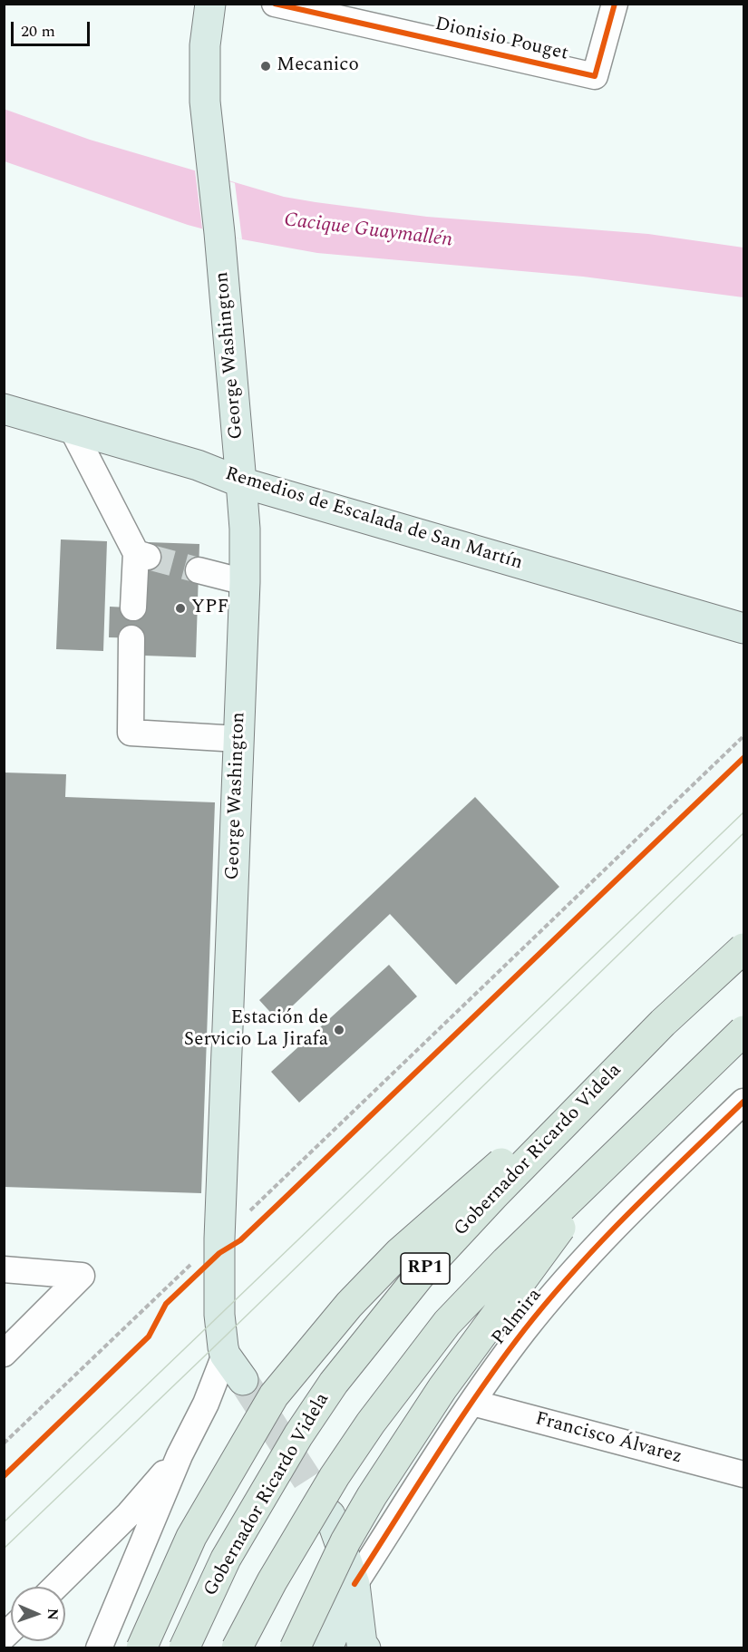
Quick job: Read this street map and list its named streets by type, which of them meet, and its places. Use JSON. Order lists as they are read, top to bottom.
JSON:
{
  "streets": {
    "highway": ["Gobernador Ricardo Videla", "RP1"],
    "main road": ["George Washington", "Remedios de Escalada de San Martín", "Palmira"],
    "street": ["Dionisio Pouget", "Francisco Álvarez"]
  },
  "crossings": [
    ["George Washington", "Remedios de Escalada de San Martín"],
    ["Palmira", "Francisco Álvarez"]
  ],
  "water": ["Cacique Guaymallén"],
  "places": ["Mecanico", "YPF", "Estación de Servicio La Jirafa"],
  "scale_bar": "20 m",
  "north": "right"
}
